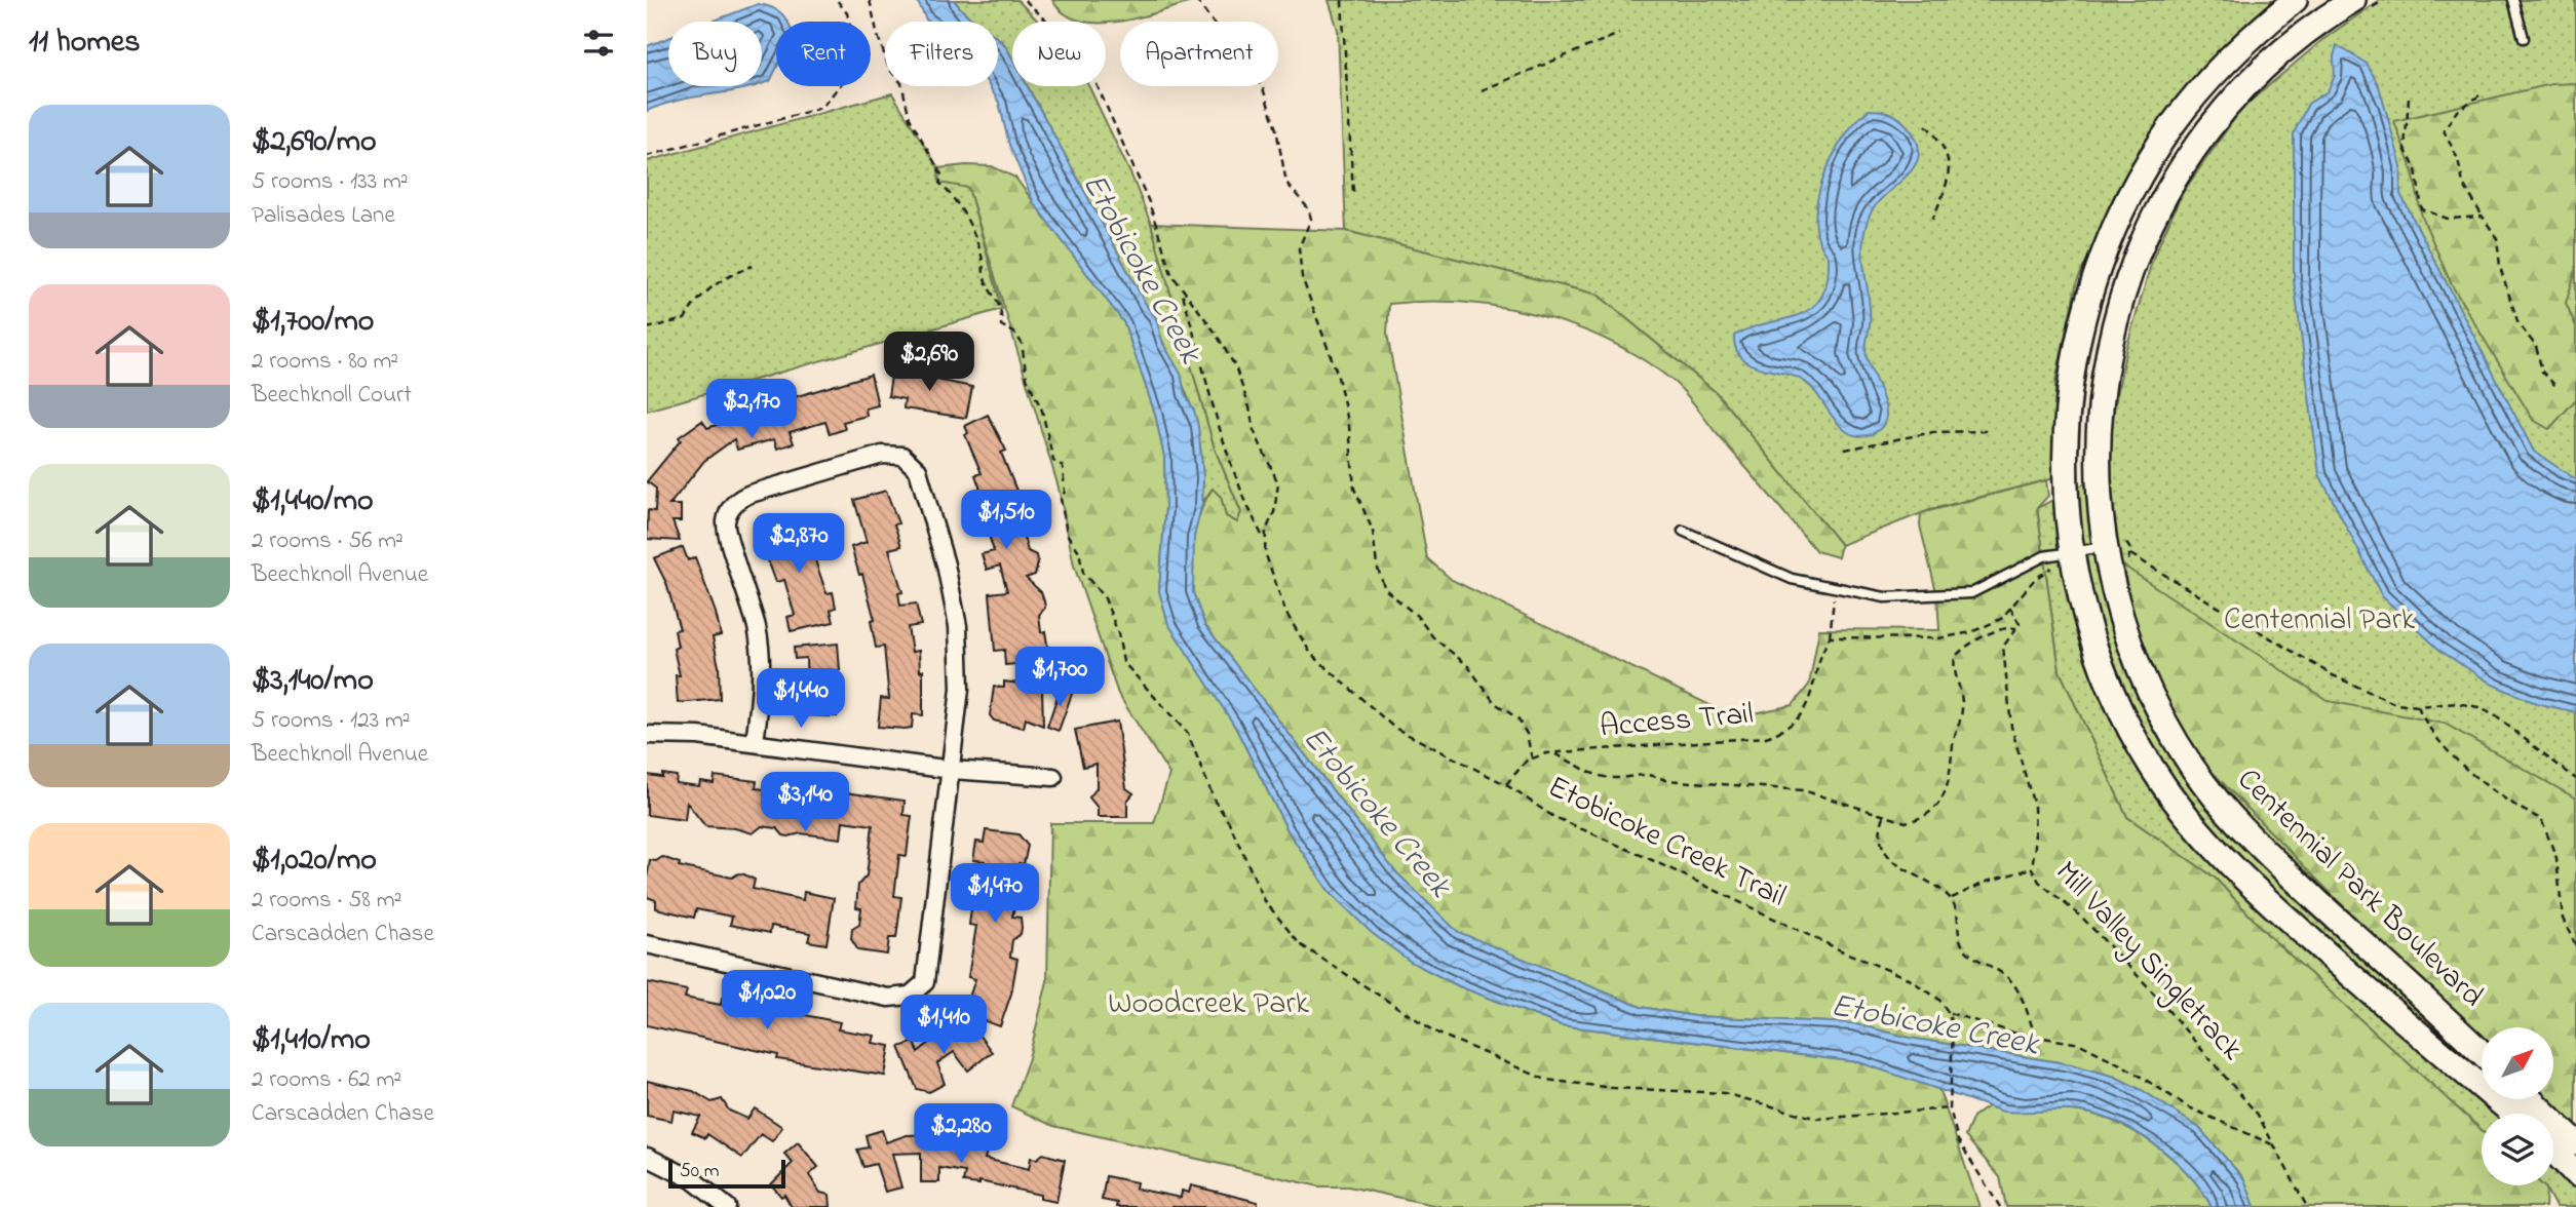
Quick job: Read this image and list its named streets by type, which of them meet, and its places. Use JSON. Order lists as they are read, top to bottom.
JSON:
{
  "streets": {
    "street": ["Centennial Park Boulevard"],
    "path": ["Access Trail", "Etobicoke Creek Trail", "Mill Valley Singletrack"]
  },
  "crossings": [
    ["Access Trail", "Etobicoke Creek Trail"]
  ],
  "water": ["Etobicoke Creek"],
  "parks": ["Centennial Park", "Woodcreek Park"],
  "scale_bar": "50 m",
  "north": "top right",
  "page": {
    "heading": "11 homes",
    "chip": [
      "Buy",
      "Rent",
      "Filters",
      "New",
      "Apartment"
    ],
    "list": [
      {
        "name": "$2,690/mo",
        "note": "5 rooms · 133 m² · Palisades Lane"
      },
      {
        "name": "$1,700/mo",
        "note": "2 rooms · 80 m² · Beechknoll Court"
      },
      {
        "name": "$1,440/mo",
        "note": "2 rooms · 56 m² · Beechknoll Avenue"
      },
      {
        "name": "$3,140/mo",
        "note": "5 rooms · 123 m² · Beechknoll Avenue"
      },
      {
        "name": "$1,020/mo",
        "note": "2 rooms · 58 m² · Carscadden Chase"
      },
      {
        "name": "$1,410/mo",
        "note": "2 rooms · 62 m² · Carscadden Chase"
      }
    ],
    "price": [
      "$2,690",
      "$2,170",
      "$1,510",
      "$2,870",
      "$1,700",
      "$1,440",
      "$3,140",
      "$1,470",
      "$1,020",
      "$1,410",
      "$2,280"
    ],
    "scale": "50 m"
  }
}
